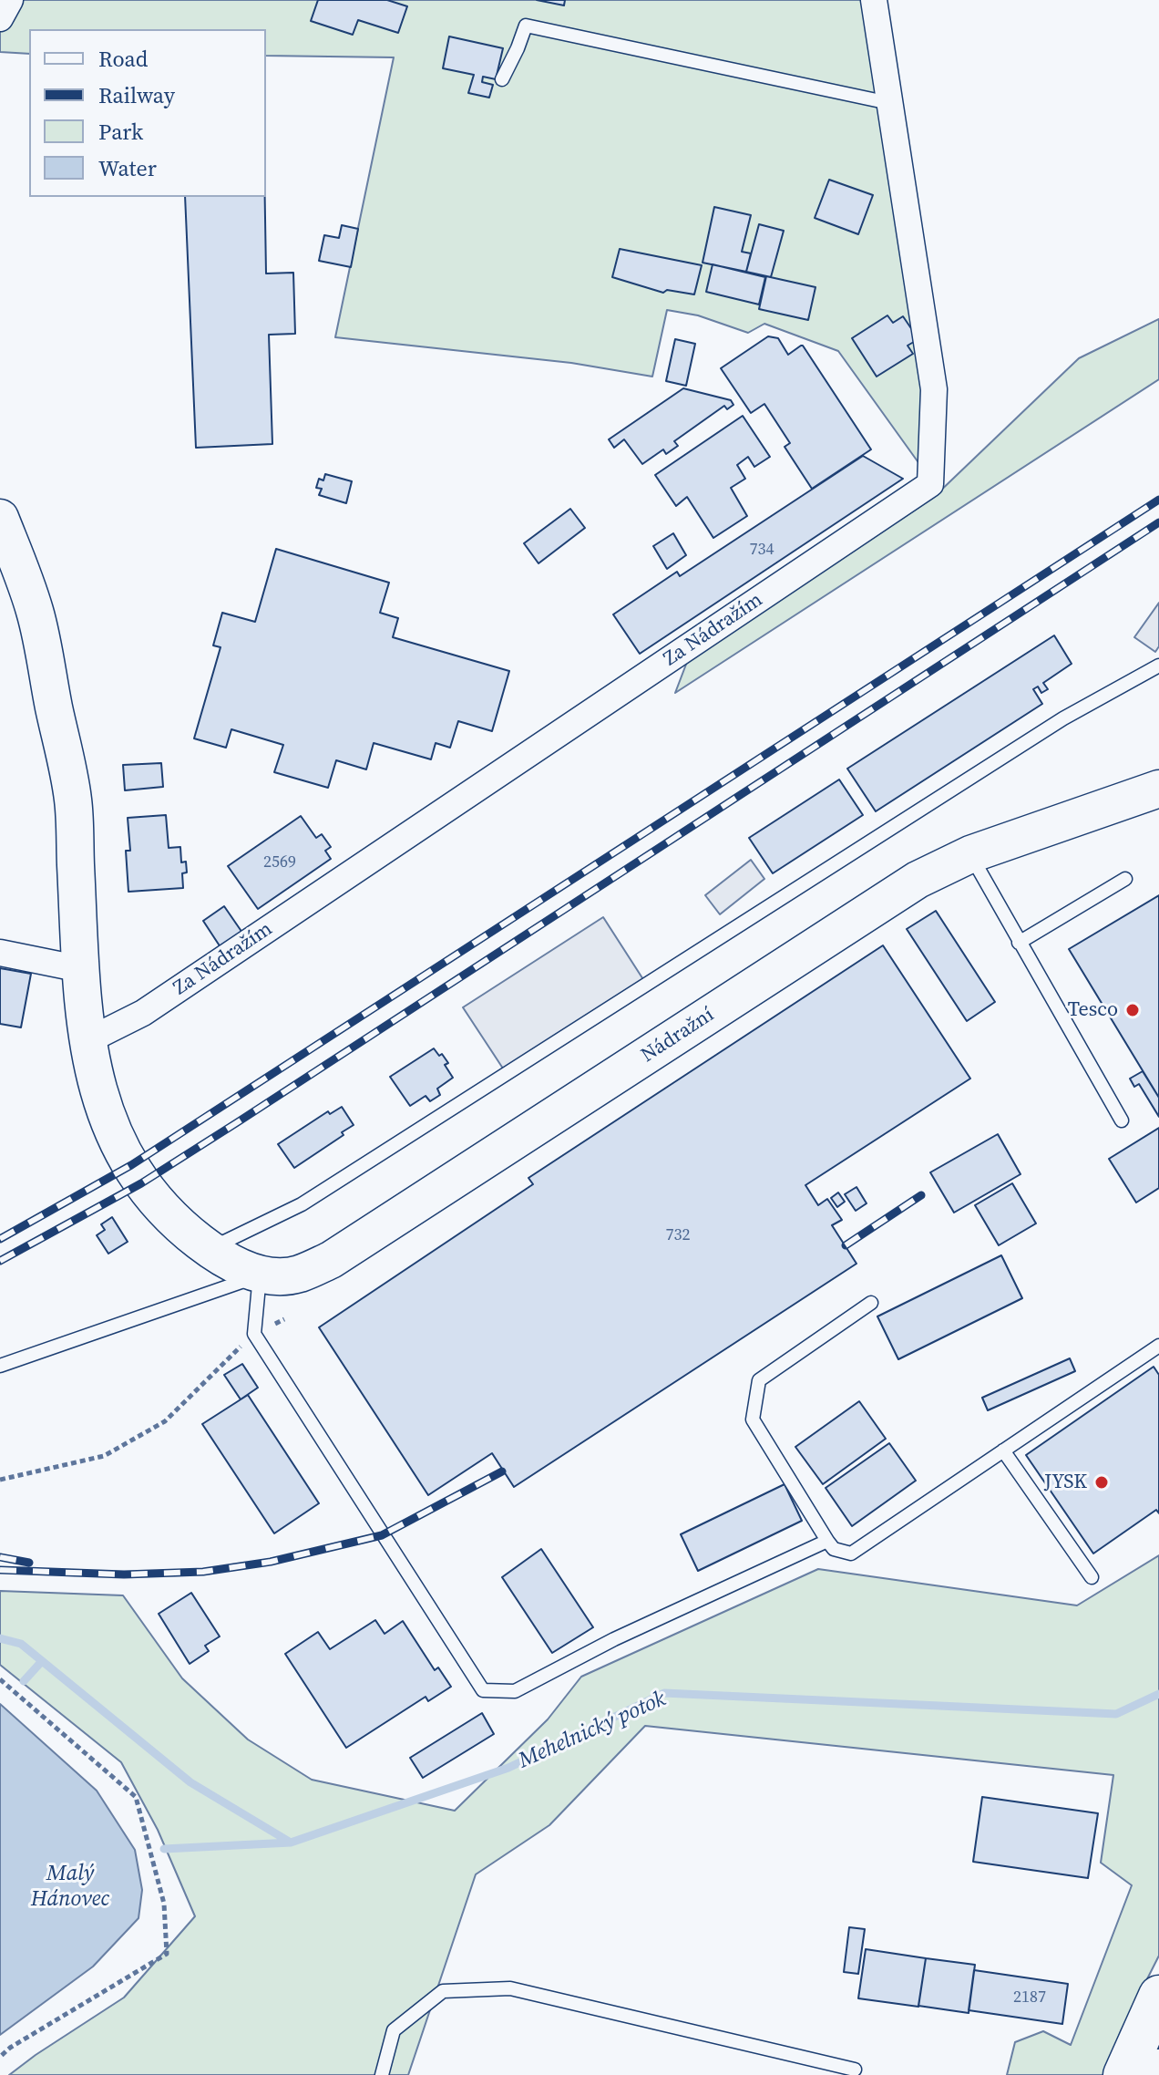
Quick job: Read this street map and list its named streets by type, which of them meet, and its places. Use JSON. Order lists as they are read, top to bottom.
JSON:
{
  "streets": {
    "main road": ["Nádražní"],
    "street": ["Za Nádražím"]
  },
  "water": ["Mehelnický potok", "Malý Hánovec"],
  "places": ["Tesco", "JYSK"],
  "house_numbers": [
    "734",
    "2569",
    "732",
    "2187"
  ],
  "legend": [
    "Road",
    "Railway",
    "Park",
    "Water"
  ]
}
